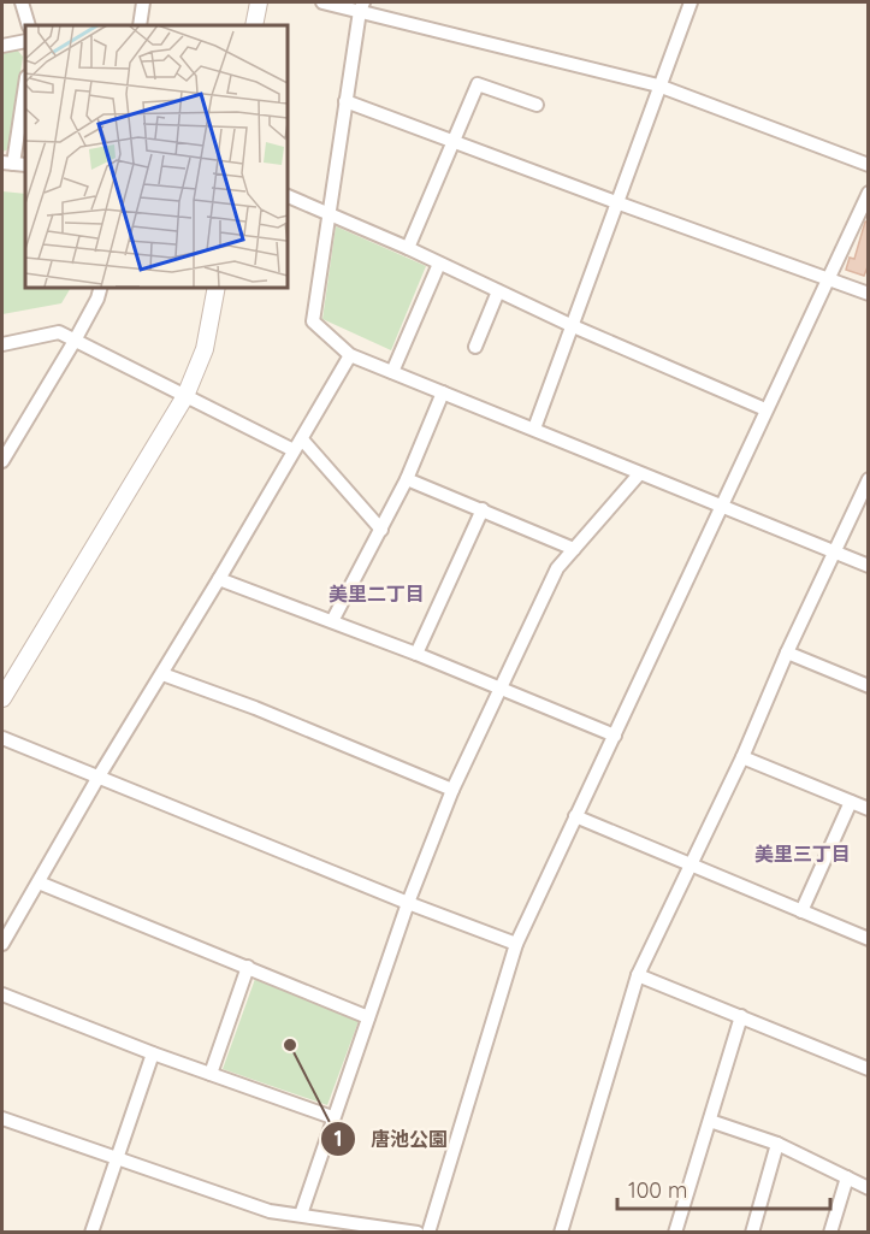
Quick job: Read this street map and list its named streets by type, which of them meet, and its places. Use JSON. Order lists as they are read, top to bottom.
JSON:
{
  "districts": ["美里二丁目", "美里三丁目"],
  "places": ["唐池公園"],
  "scale_bar": "100 m"
}
